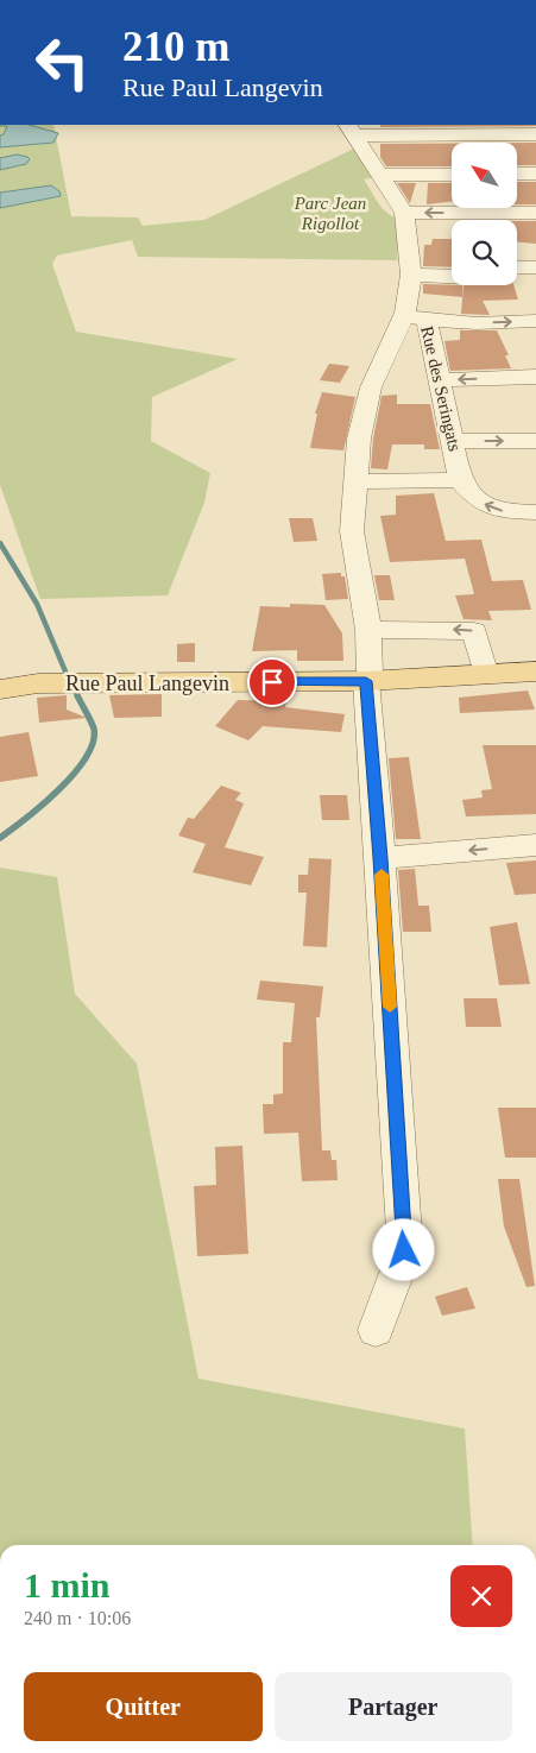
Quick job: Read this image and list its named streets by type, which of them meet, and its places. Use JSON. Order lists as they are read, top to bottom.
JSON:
{
  "streets": {
    "main road": ["Rue Paul Langevin"],
    "street": ["Rue des Seringats"]
  },
  "parks": ["Parc Jean Rigollot"],
  "north": "top left",
  "page": {
    "turn": ["210 m", "Rue Paul Langevin"],
    "heading": ["1 min", "240 m · 10:06"],
    "buttons": ["Quitter", "Partager"]
  }
}
